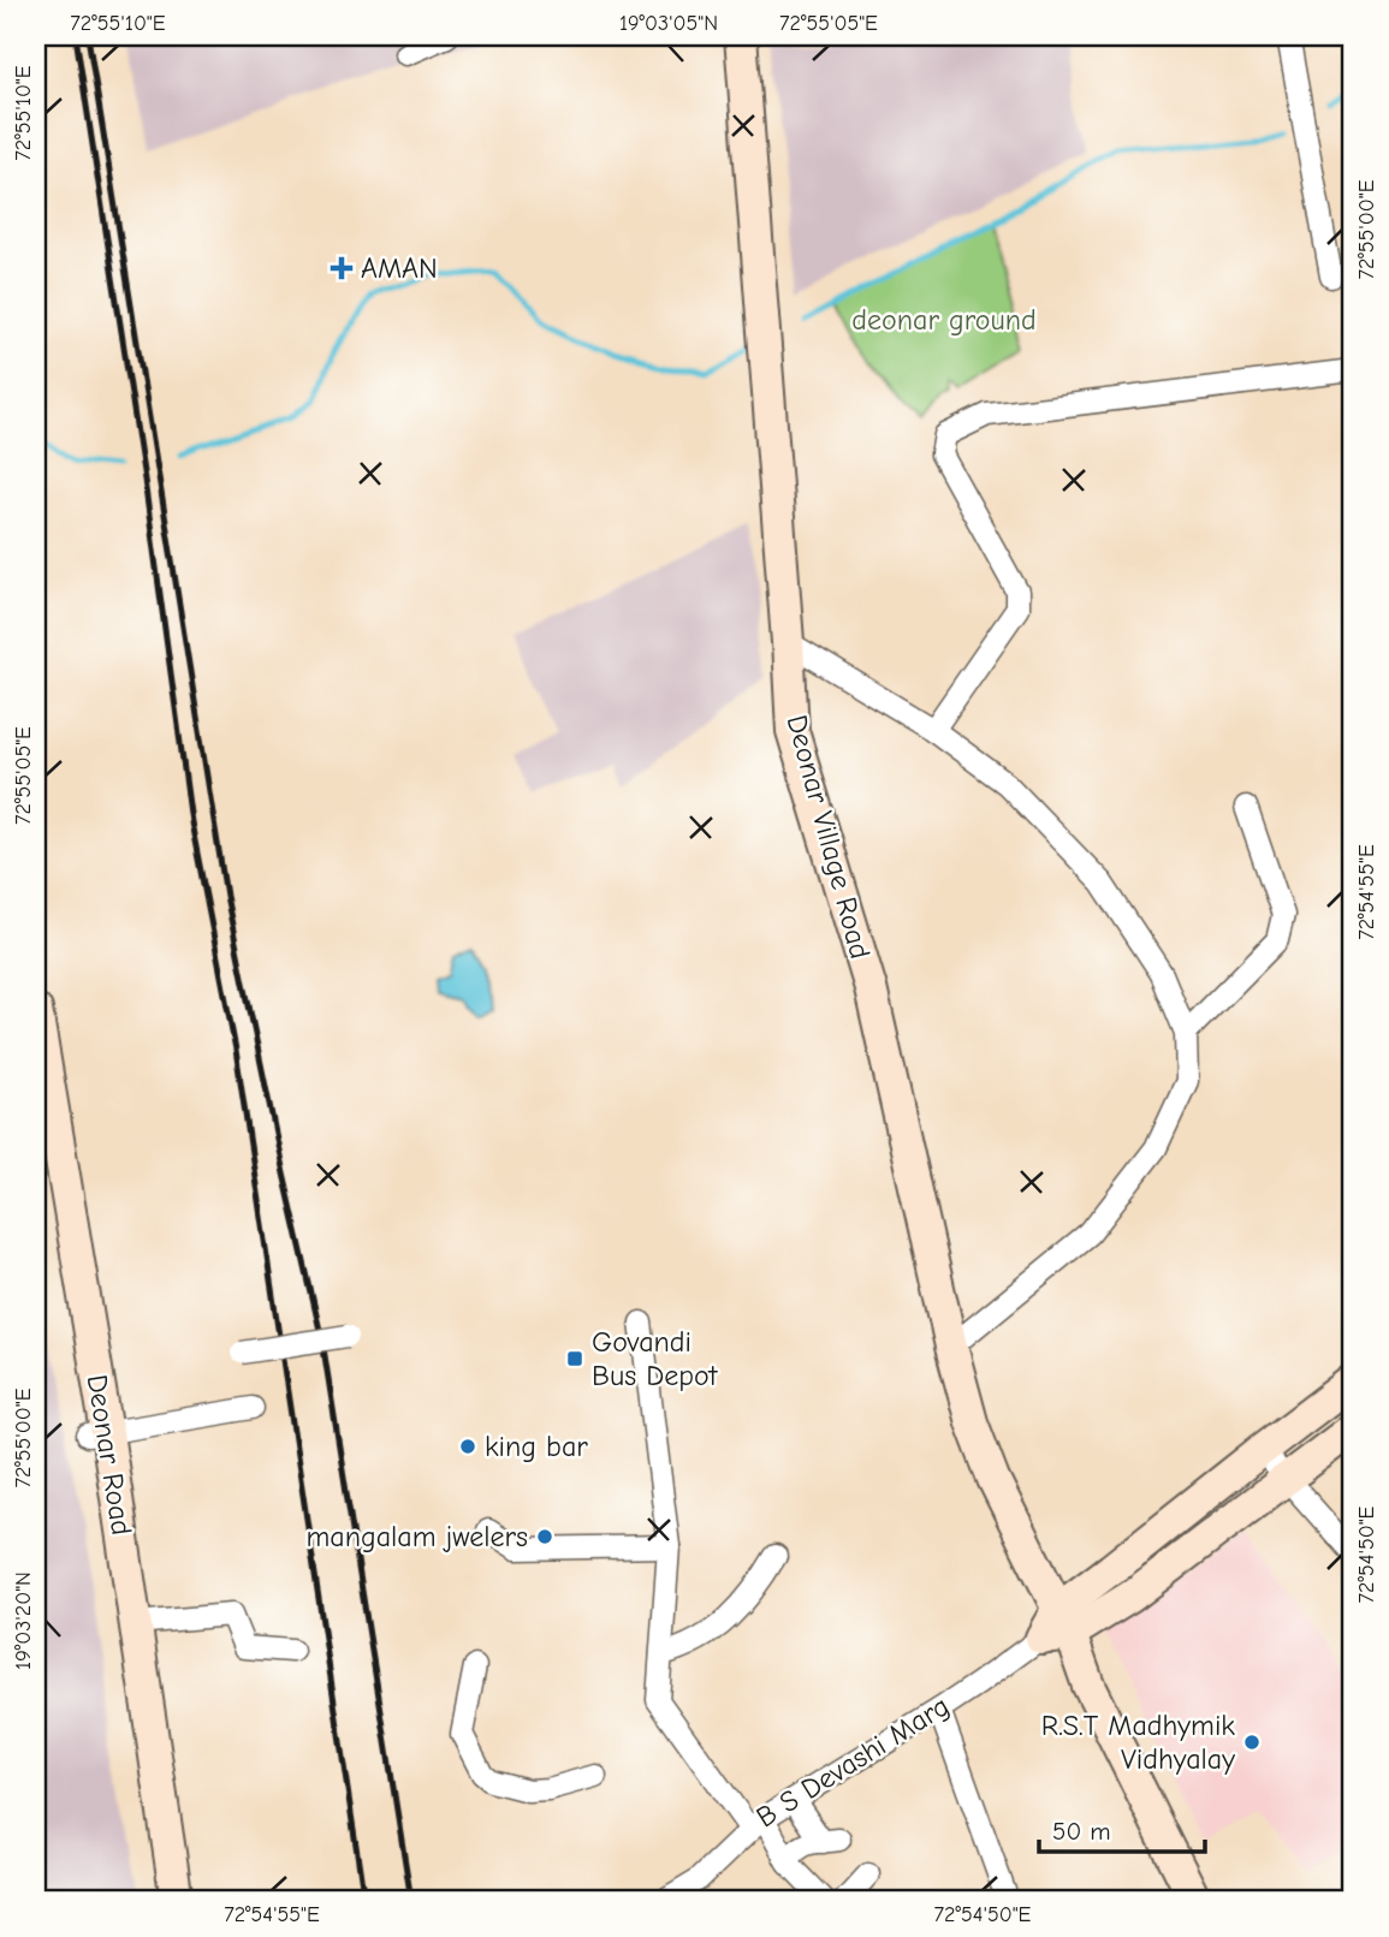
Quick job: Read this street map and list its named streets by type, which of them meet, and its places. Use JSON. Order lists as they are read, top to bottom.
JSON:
{
  "streets": {
    "main road": ["Deonar Village Road", "Deonar Road", "B S Devashi Marg"]
  },
  "crossings": [
    ["Deonar Village Road", "B S Devashi Marg"]
  ],
  "parks": ["deonar ground"],
  "places": {
    "health": ["AMAN"],
    "transit": ["Govandi Bus Depot"],
    "other": ["king bar", "mangalam jwelers", "R.S.T Madhymik Vidhyalay"]
  },
  "scale_bar": "50 m",
  "coordinates": [
    "72°55'10\"E",
    "19°03'05\"N",
    "72°55'05\"E",
    "72°55'00\"E",
    "72°54'55\"E",
    "72°54'50\"E",
    "19°03'20\"N"
  ]
}
